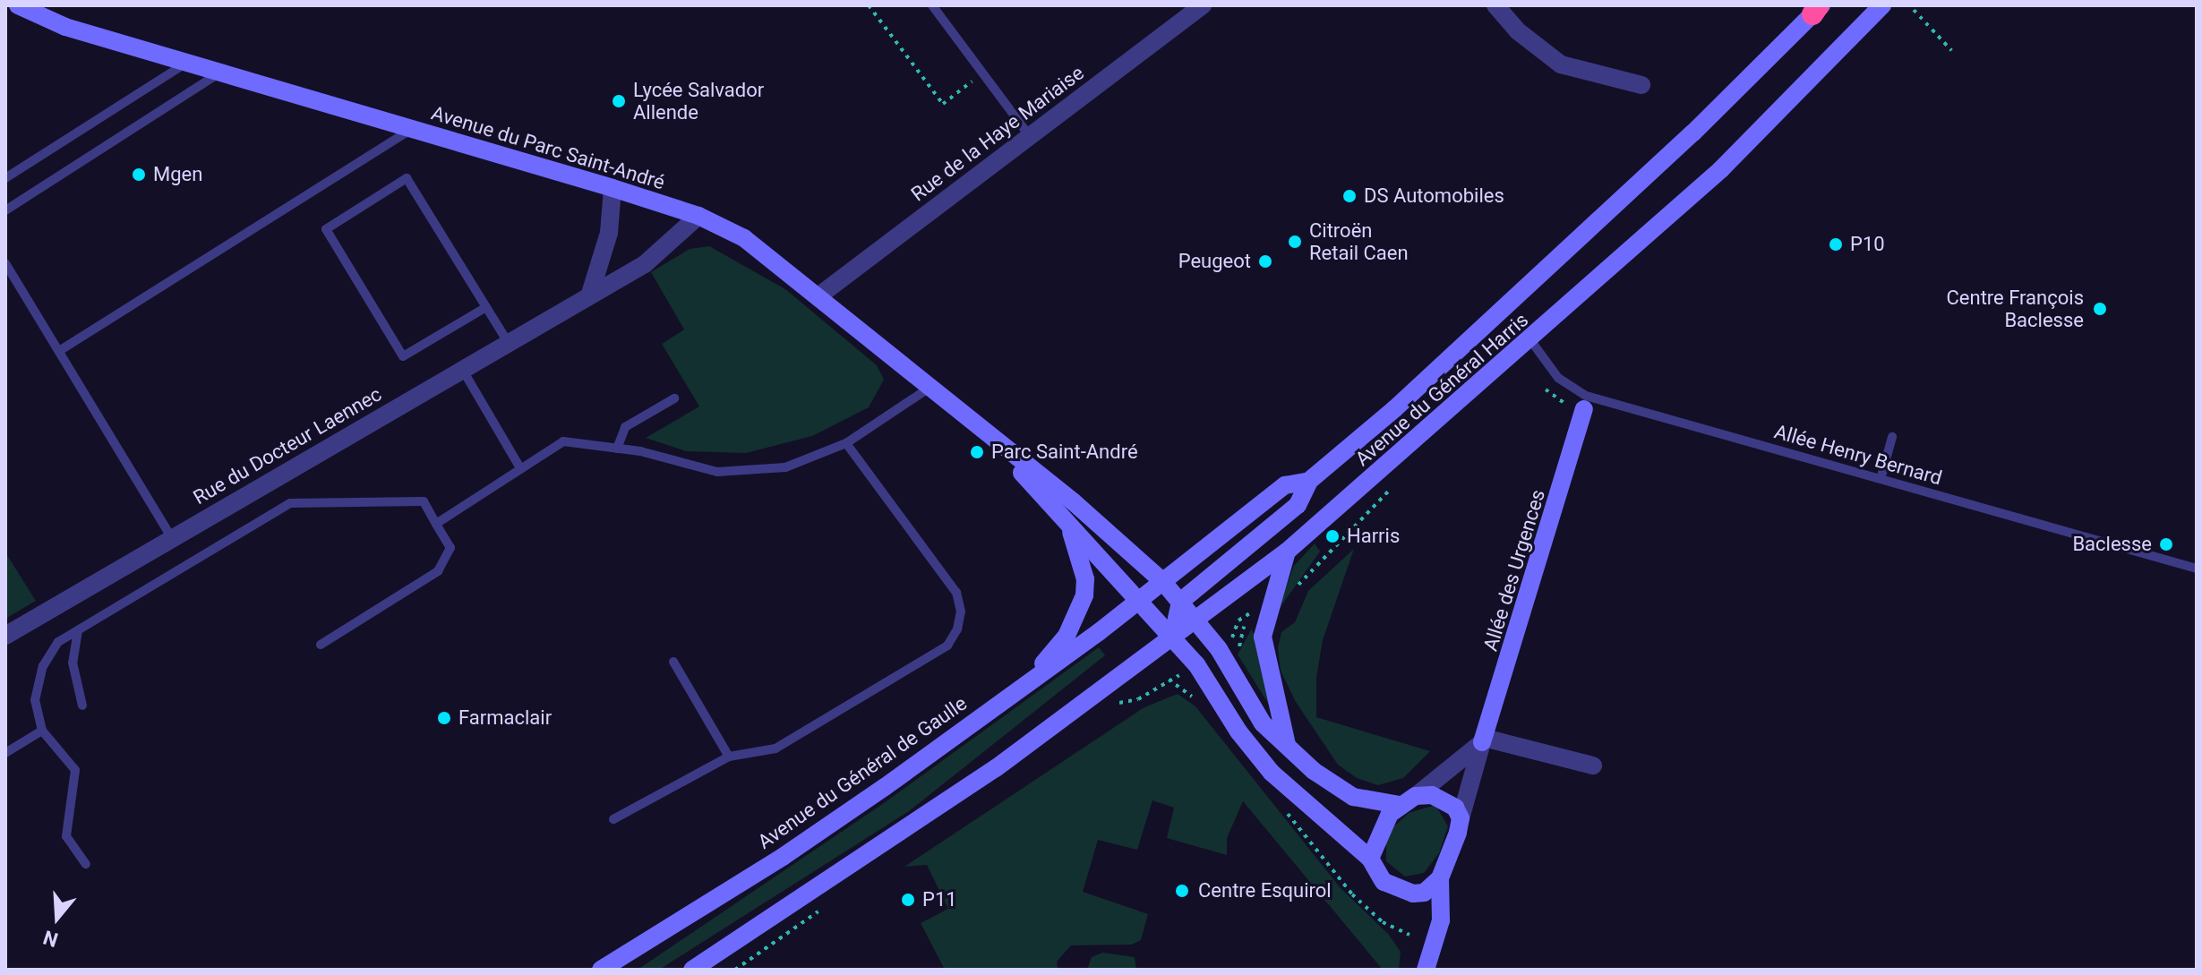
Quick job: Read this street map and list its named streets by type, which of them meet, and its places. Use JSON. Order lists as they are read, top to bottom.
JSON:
{
  "streets": {
    "main road": [
      "Avenue du Parc Saint-André",
      "Avenue du Général Harris",
      "Allée des Urgences",
      "Avenue du Général de Gaulle"
    ],
    "street": ["Rue de la Haye Mariaise", "Rue du Docteur Laennec"],
    "lane": ["Allée Henry Bernard"]
  },
  "crossings": [
    ["Rue de la Haye Mariaise", "Avenue du Parc Saint-André"],
    ["Avenue du Parc Saint-André", "Rue du Docteur Laennec"],
    ["Avenue du Général Harris", "Allée Henry Bernard"],
    ["Avenue du Général Harris", "Avenue du Général de Gaulle"]
  ],
  "places": [
    "Lycée Salvador Allende",
    "Mgen",
    "DS Automobiles",
    "Citroën Retail Caen",
    "P10",
    "Peugeot",
    "Centre François Baclesse",
    "Parc Saint-André",
    "Harris",
    "Baclesse",
    "Farmaclair",
    "Centre Esquirol",
    "P11"
  ],
  "north": "bottom"
}
